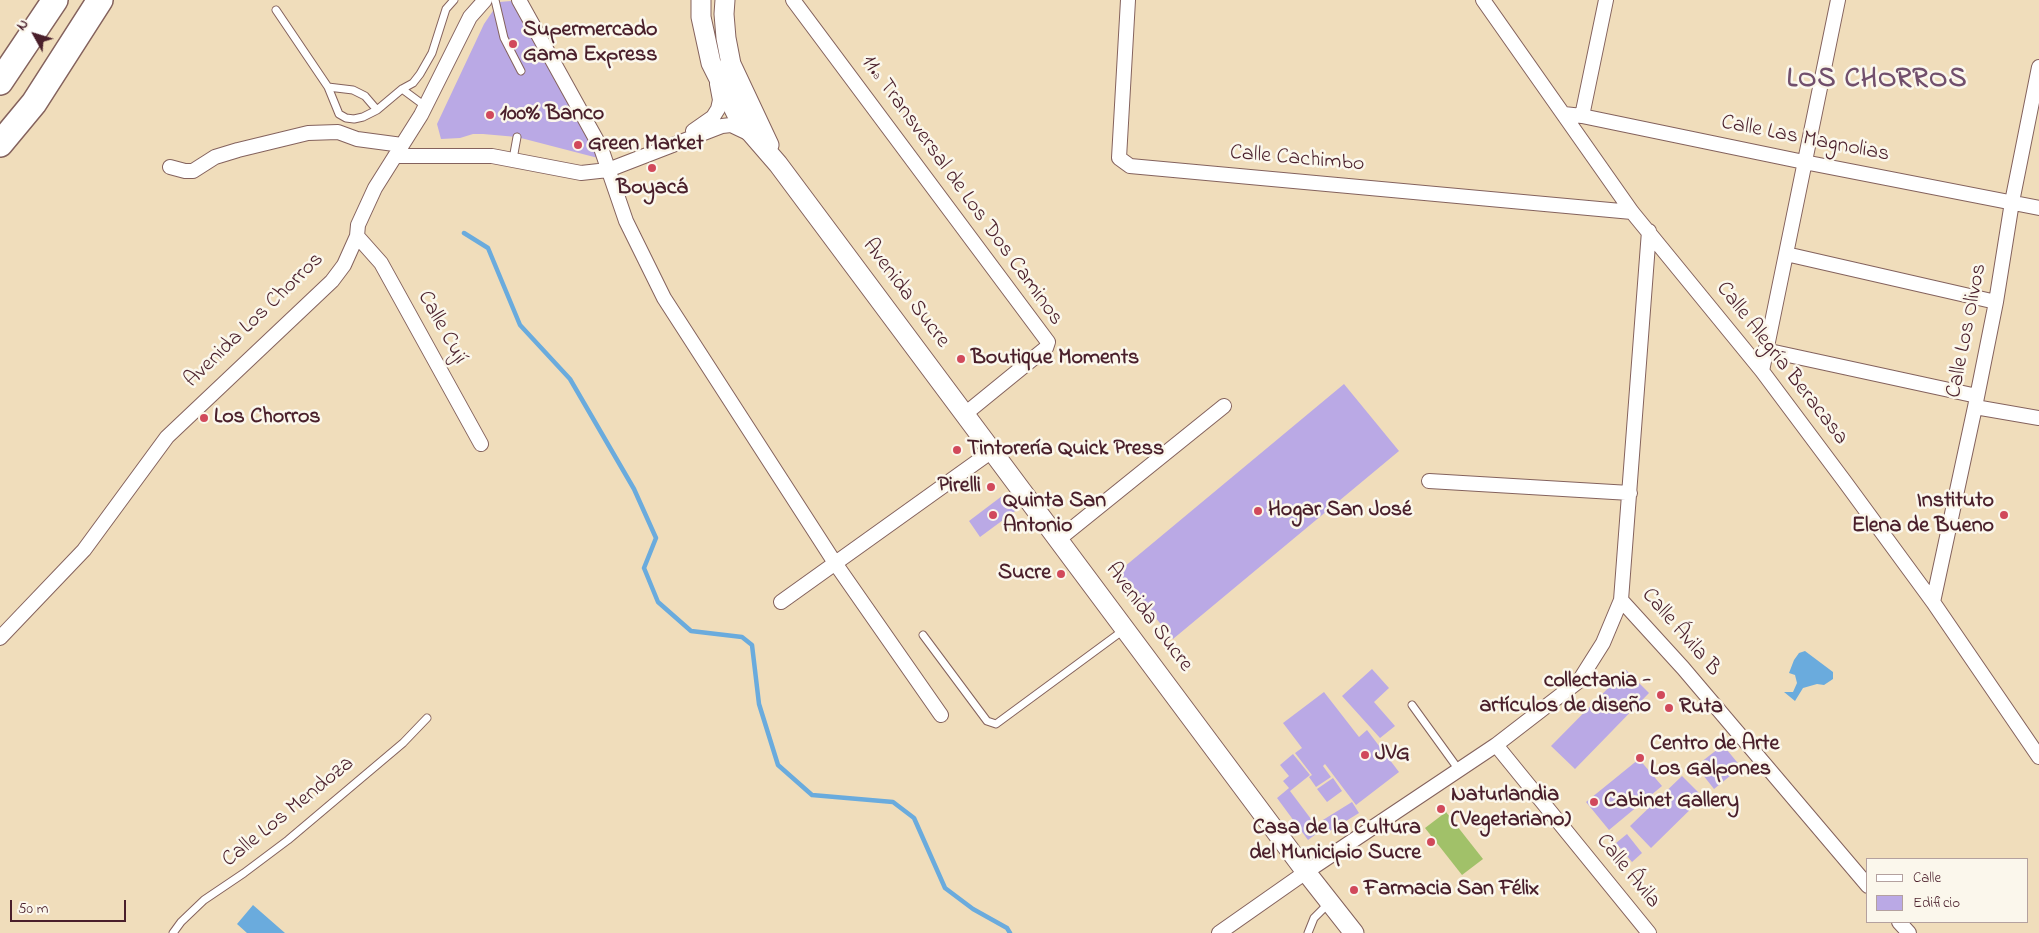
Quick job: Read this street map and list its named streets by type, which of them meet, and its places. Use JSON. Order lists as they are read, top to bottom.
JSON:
{
  "streets": {
    "main road": ["Avenida Sucre"],
    "street": [
      "Calle Las Magnolias",
      "Calle Cachimbo",
      "11.ª Transversal de Los Dos Caminos",
      "Avenida Los Chorros",
      "Calle Cují",
      "Calle Los Olivos",
      "Calle Alegría Beracasa",
      "Calle Ávila B",
      "Calle Ávila"
    ],
    "lane": ["Calle Los Mendoza"]
  },
  "crossings": [
    ["Calle Las Magnolias", "Calle Los Olivos"],
    ["Calle Las Magnolias", "Calle Alegría Beracasa"],
    ["Calle Cachimbo", "Calle Alegría Beracasa"],
    ["11.ª Transversal de Los Dos Caminos", "Avenida Sucre"],
    ["Avenida Los Chorros", "Calle Cují"],
    ["Calle Los Olivos", "Calle Alegría Beracasa"],
    ["Calle Alegría Beracasa", "Calle Ávila B"]
  ],
  "districts": ["LOS CHORROS"],
  "places": [
    "Supermercado Gama Express",
    "100% Banco",
    "Green Market",
    "Boyacá",
    "Boutique Moments",
    "Los Chorros",
    "Tintorería Quick Press",
    "Pirelli",
    "Hogar San José",
    "Quinta San Antonio",
    "Instituto Elena de Bueno",
    "Sucre",
    "collectania - artículos de diseño",
    "Ruta",
    "JVG",
    "Centro de Arte Los Galpones",
    "Cabinet Gallery",
    "Naturlandia (Vegetariano)",
    "Casa de la Cultura del Municipio Sucre",
    "Farmacia San Félix"
  ],
  "legend": ["Calle", "Edificio"],
  "scale_bar": "50 m",
  "north": "top left"
}
